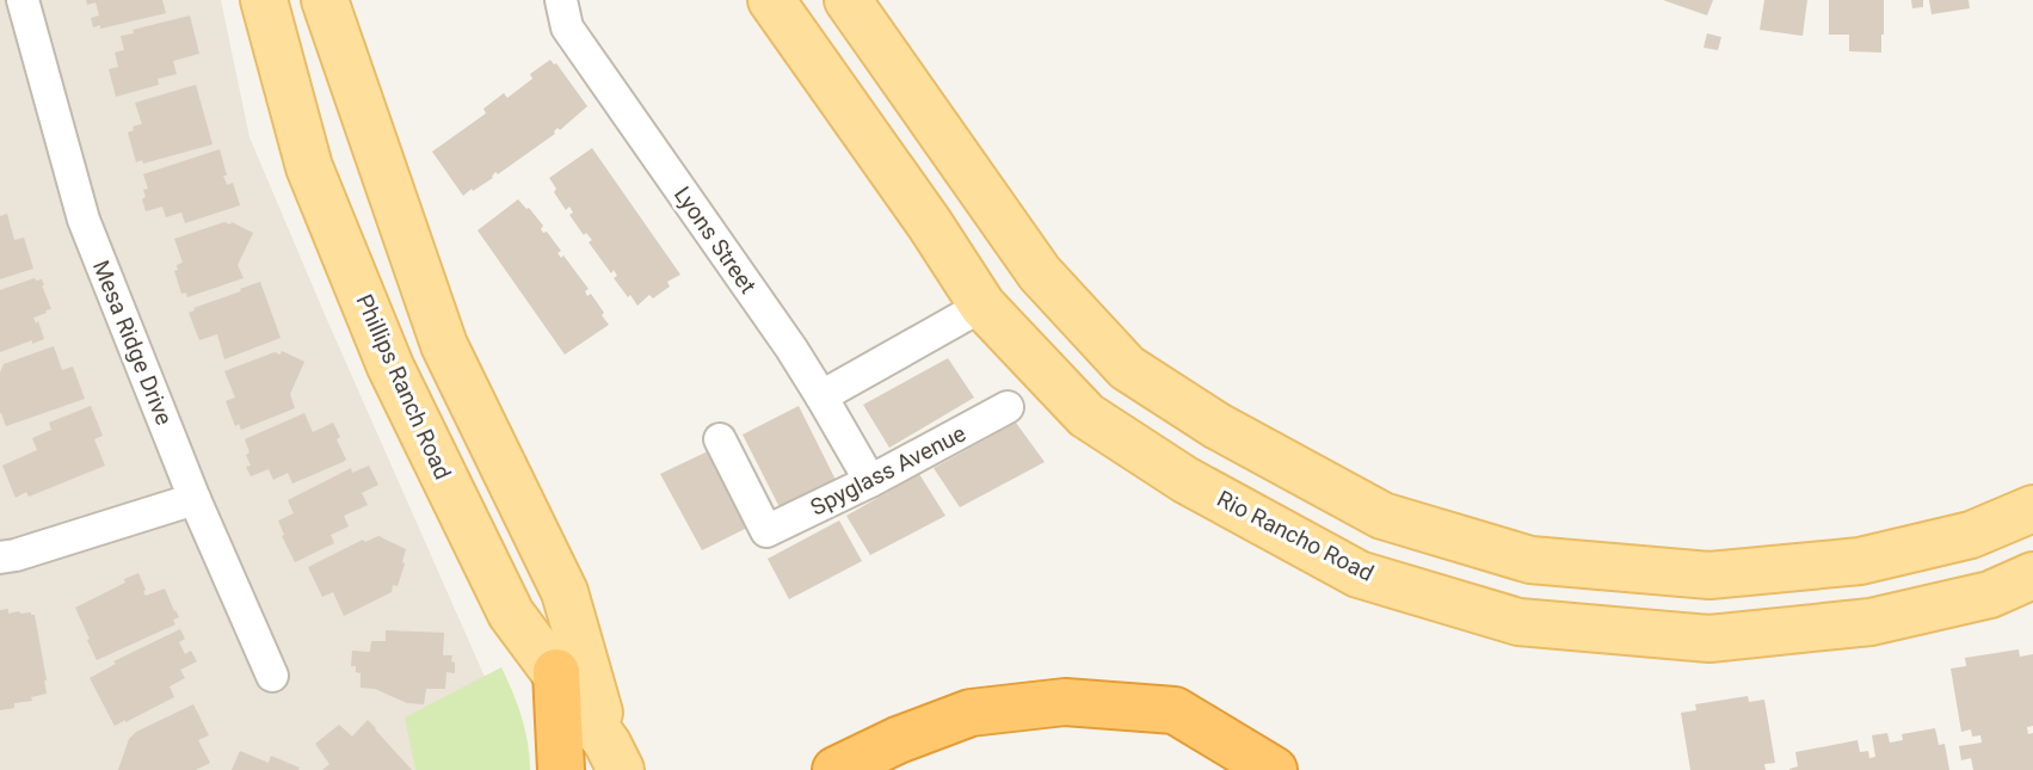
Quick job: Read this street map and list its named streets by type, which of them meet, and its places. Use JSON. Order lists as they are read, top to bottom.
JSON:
{
  "streets": {
    "main road": ["Phillips Ranch Road", "Rio Rancho Road"],
    "street": ["Lyons Street", "Mesa Ridge Drive", "Spyglass Avenue"]
  },
  "crossings": [
    ["Lyons Street", "Spyglass Avenue"]
  ]
}
